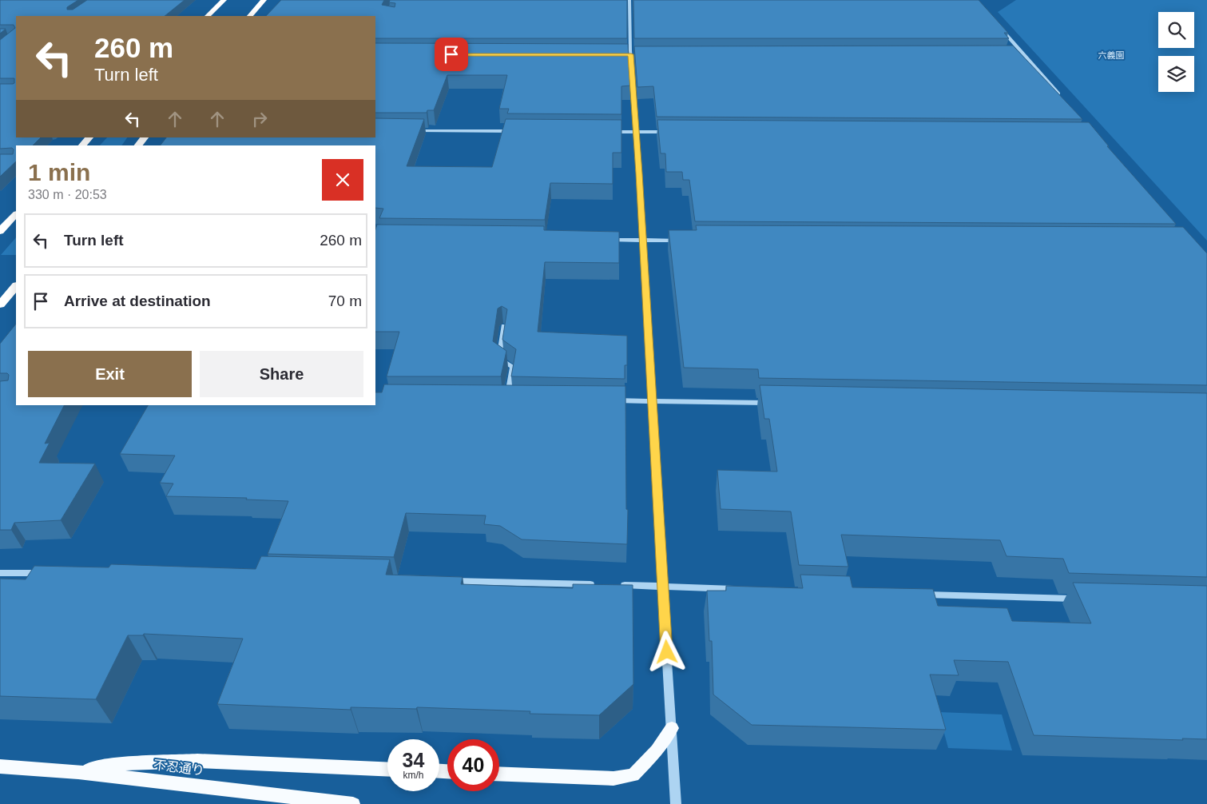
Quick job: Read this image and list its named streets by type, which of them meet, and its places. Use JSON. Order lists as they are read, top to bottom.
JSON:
{
  "streets": {
    "main road": ["不忍通り"]
  },
  "parks": ["六義園"],
  "page": {
    "turn": ["260 m", "Turn left"],
    "heading": ["1 min", "330 m · 20:53"],
    "list": [
      {
        "name": "Turn left",
        "value": "260 m"
      },
      {
        "name": "Arrive at destination",
        "value": "70 m"
      }
    ],
    "buttons": ["Exit", "Share"],
    "speed": "34 km/h",
    "limit": "40"
  }
}
